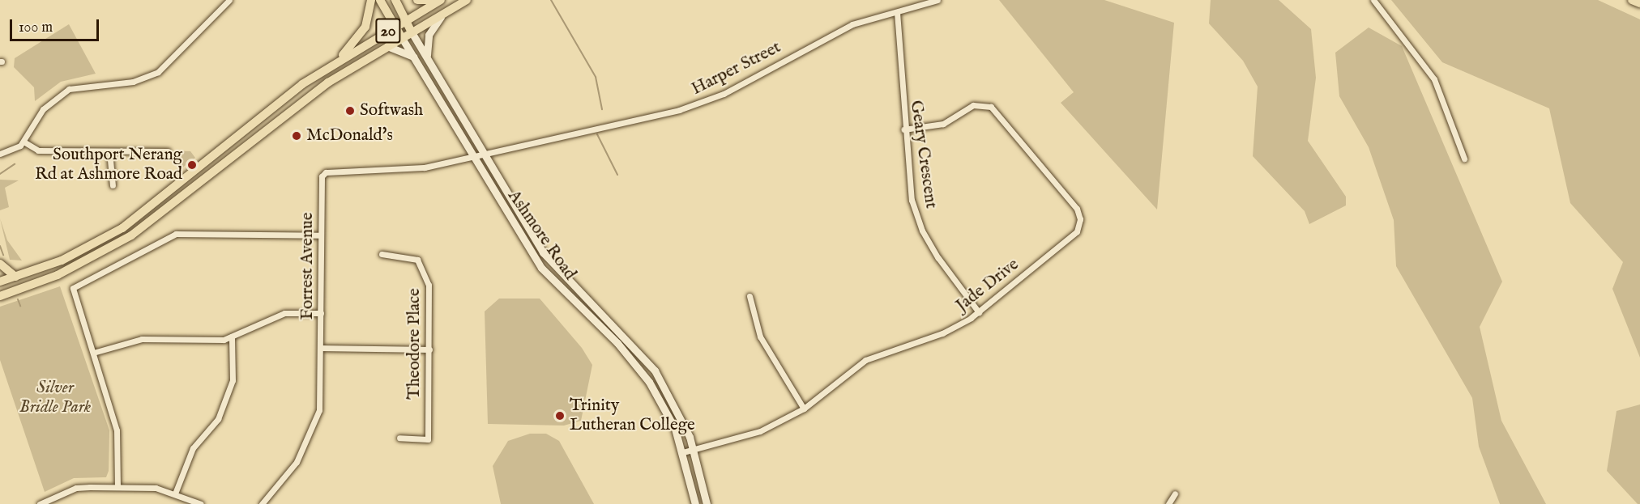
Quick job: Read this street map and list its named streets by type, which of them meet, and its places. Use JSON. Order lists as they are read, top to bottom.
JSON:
{
  "streets": {
    "main road": ["20", "Ashmore Road"],
    "street": [
      "Harper Street",
      "Geary Crescent",
      "Forrest Avenue",
      "Jade Drive",
      "Theodore Place"
    ]
  },
  "crossings": [
    ["20", "Ashmore Road"],
    ["Harper Street", "Geary Crescent"],
    ["Harper Street", "Ashmore Road"],
    ["Harper Street", "Forrest Avenue"],
    ["Geary Crescent", "Jade Drive"],
    ["Ashmore Road", "Forrest Avenue"],
    ["Ashmore Road", "Jade Drive"]
  ],
  "parks": ["Silver Bridle Park"],
  "places": [
    "Softwash",
    "McDonald's",
    "Southport Nerang Rd at Ashmore Road",
    "Trinity Lutheran College"
  ],
  "scale_bar": "100 m"
}
